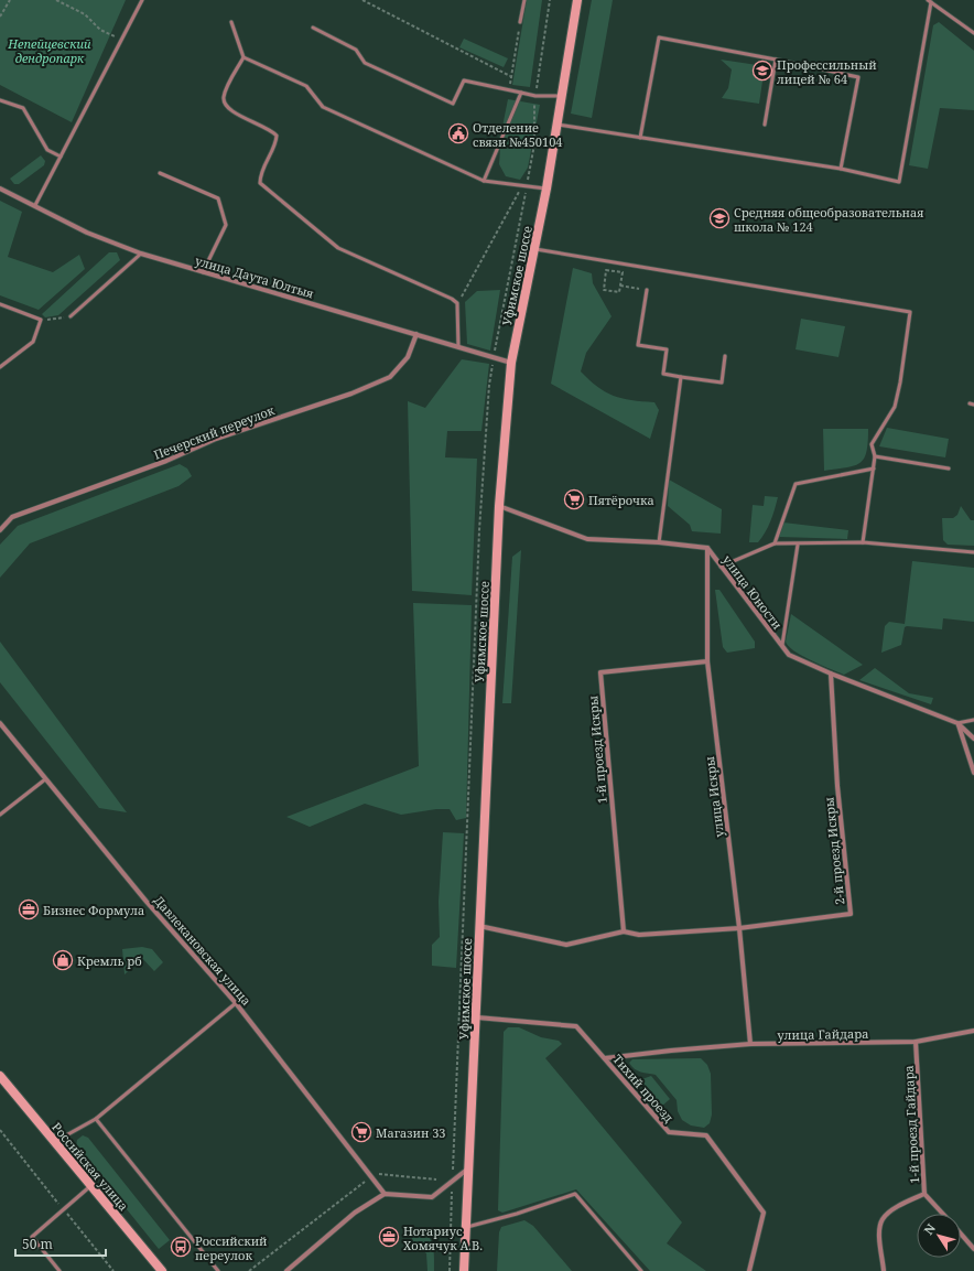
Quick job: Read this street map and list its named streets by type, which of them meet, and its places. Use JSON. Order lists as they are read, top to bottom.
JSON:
{
  "streets": {
    "main road": ["Уфимское шоссе", "Российская улица"],
    "street": [
      "улица Даута Юлтыя",
      "Печерский переулок",
      "улица Юности",
      "1-й проезд Искры",
      "улица Искры",
      "2-й проезд Искры",
      "Давлекановская улица",
      "улица Гайдара",
      "Тихий проезд",
      "1-й проезд Гайдара"
    ]
  },
  "crossings": [
    ["Уфимское шоссе", "улица Даута Юлтыя"],
    ["Уфимское шоссе", "улица Юности"],
    ["Уфимское шоссе", "Тихий проезд"],
    ["улица Даута Юлтыя", "Печерский переулок"],
    ["улица Юности", "улица Искры"],
    ["улица Юности", "2-й проезд Искры"],
    ["1-й проезд Искры", "улица Искры"],
    ["улица Искры", "2-й проезд Искры"],
    ["улица Искры", "улица Гайдара"],
    ["улица Гайдара", "Тихий проезд"],
    ["улица Гайдара", "1-й проезд Гайдара"]
  ],
  "parks": ["Непейцевский дендропарк"],
  "places": {
    "school or university": ["Профессильный лицей № 64", "Средняя общеобразовательная школа № 124"],
    "public building": ["Отделение связи №450104"],
    "supermarket": ["Пятёрочка", "Магазин 33"],
    "office": ["Бизнес Формула", "Нотариус Хомячук А.В."],
    "shop": ["Кремль рб"],
    "bus stop": ["Российский переулок"]
  },
  "scale_bar": "50 m",
  "north": "top left"
}
